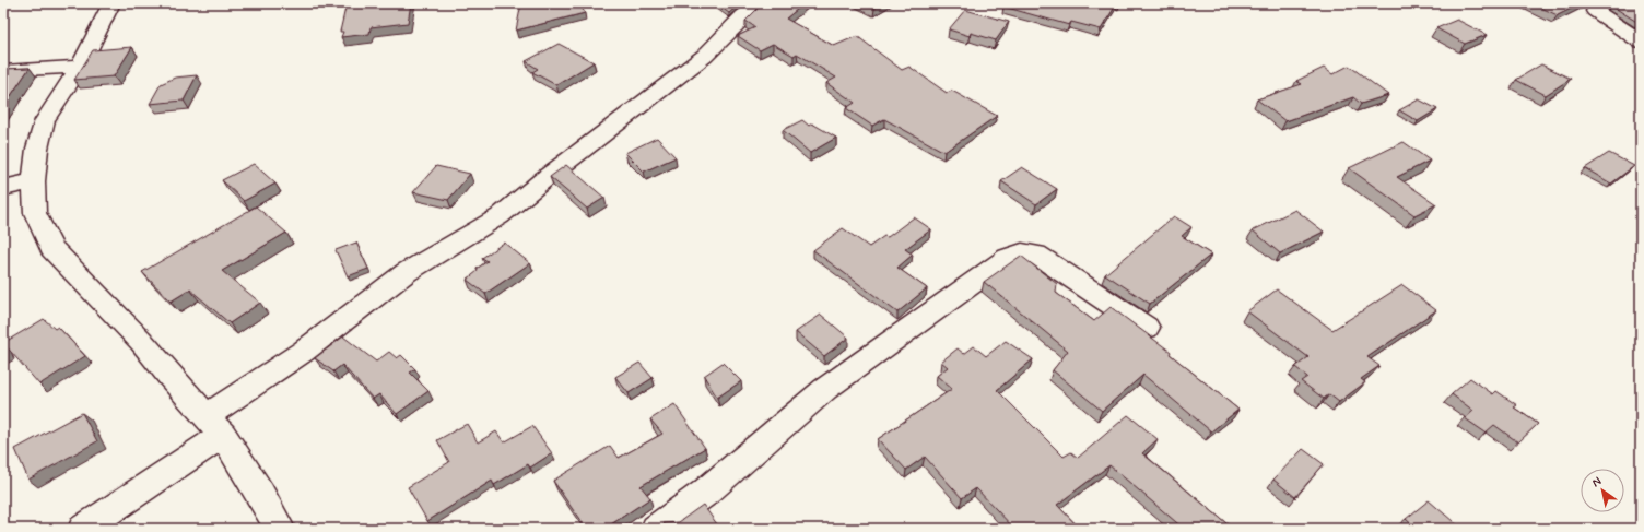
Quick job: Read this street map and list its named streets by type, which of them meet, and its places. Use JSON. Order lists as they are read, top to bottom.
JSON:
{
  "north": "top left"
}
